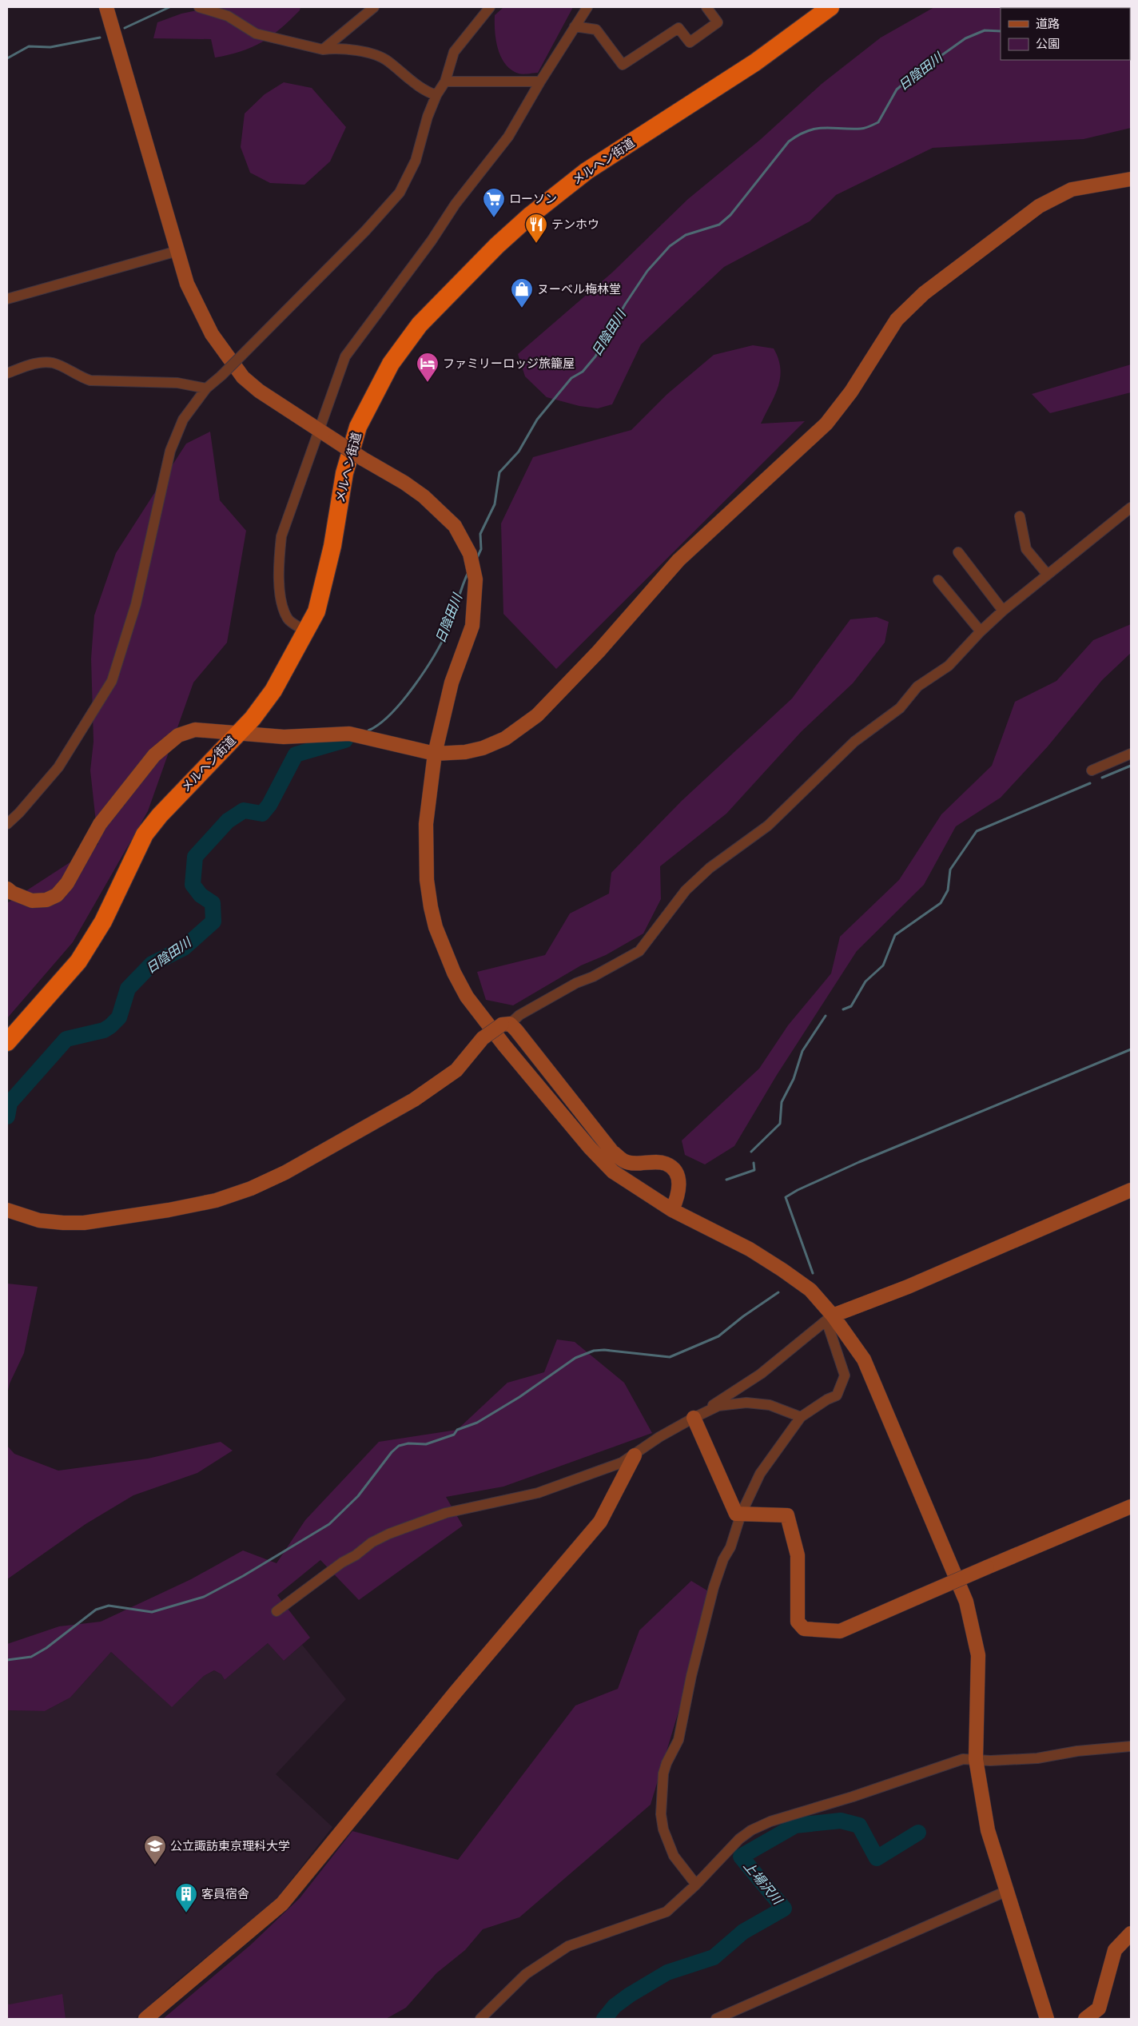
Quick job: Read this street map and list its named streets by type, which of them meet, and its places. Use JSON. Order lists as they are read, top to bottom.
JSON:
{
  "streets": {
    "highway": ["メルヘン街道"]
  },
  "water": ["日陰田川", "上場沢川"],
  "places": {
    "supermarket": ["ローソン"],
    "restaurant": ["テンホウ"],
    "shop": ["ヌーベル梅林堂"],
    "hotel": ["ファミリーロッジ旅籠屋"],
    "school or university": ["公立諏訪東京理科大学"],
    "building": ["客員宿舎"]
  },
  "legend": ["道路", "公園"]
}
